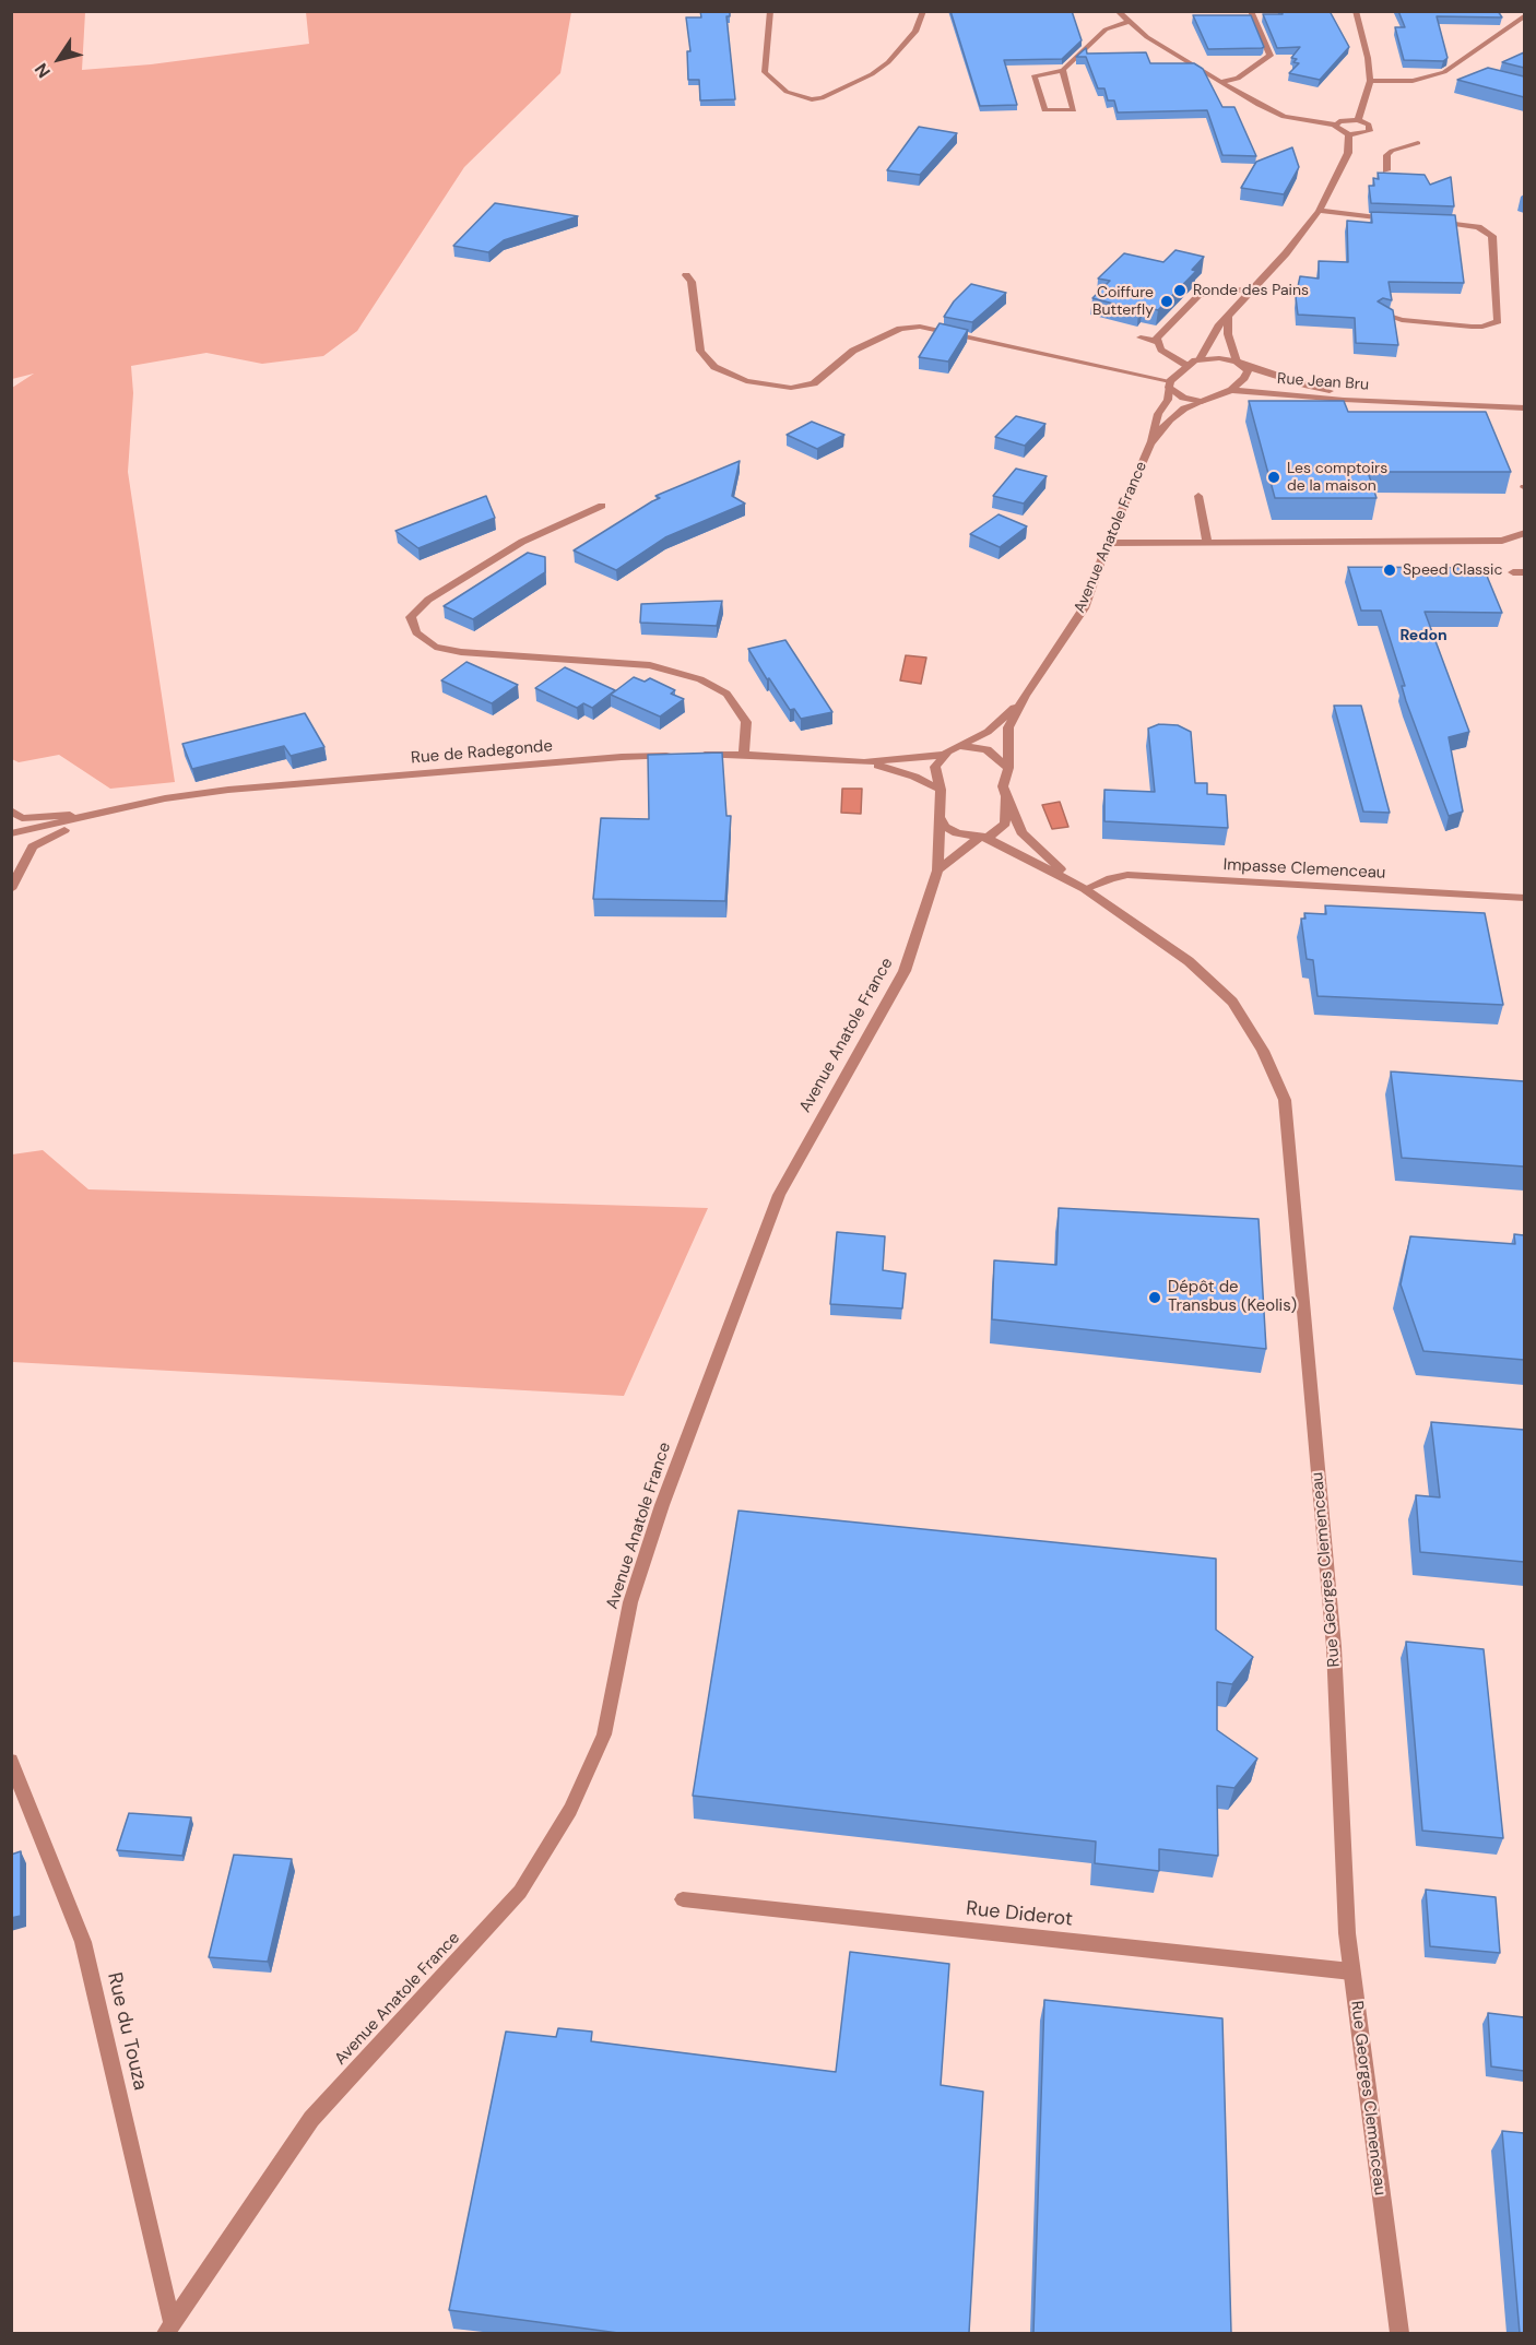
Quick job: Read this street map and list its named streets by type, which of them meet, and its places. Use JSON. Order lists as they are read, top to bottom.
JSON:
{
  "streets": {
    "street": [
      "Rue Jean Bru",
      "Avenue Anatole France",
      "Rue de Radegonde",
      "Impasse Clemenceau",
      "Rue Georges Clemenceau",
      "Rue Diderot",
      "Rue du Touza"
    ]
  },
  "crossings": [
    ["Rue Jean Bru", "Avenue Anatole France"],
    ["Avenue Anatole France", "Rue de Radegonde"],
    ["Avenue Anatole France", "Rue Georges Clemenceau"],
    ["Avenue Anatole France", "Rue du Touza"],
    ["Rue de Radegonde", "Rue Georges Clemenceau"],
    ["Impasse Clemenceau", "Rue Georges Clemenceau"],
    ["Rue Georges Clemenceau", "Rue Diderot"]
  ],
  "districts": ["Redon"],
  "places": [
    "Ronde des Pains",
    "Coiffure Butterfly",
    "Les comptoirs de la maison",
    "Speed Classic",
    "Dépôt de Transbus (Keolis)"
  ],
  "north": "bottom left"
}
